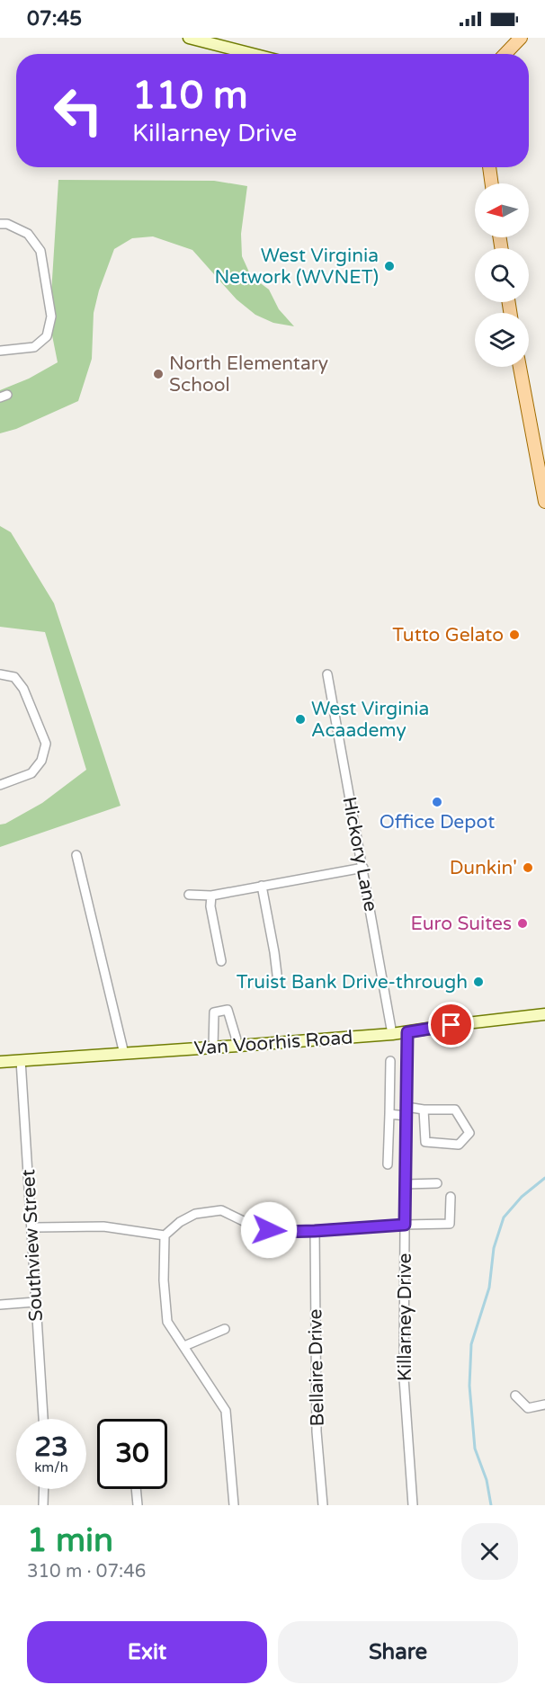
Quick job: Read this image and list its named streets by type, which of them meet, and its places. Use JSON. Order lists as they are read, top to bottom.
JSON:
{
  "streets": {
    "street": [
      "Hickory Lane",
      "Van Voorhis Road",
      "Southview Street",
      "Killarney Drive",
      "Bellaire Drive"
    ]
  },
  "crossings": [
    ["Hickory Lane", "Van Voorhis Road"],
    ["Van Voorhis Road", "Southview Street"],
    ["Van Voorhis Road", "Killarney Drive"]
  ],
  "places": [
    "West Virginia Network (WVNET)",
    "North Elementary School",
    "Tutto Gelato",
    "West Virginia Acaademy",
    "Office Depot",
    "Dunkin'",
    "Euro Suites",
    "Truist Bank Drive-through"
  ],
  "north": "left",
  "page": {
    "status": "07:45",
    "turn": ["110 m", "Killarney Drive"],
    "speed": "23 km/h",
    "limit": "30",
    "heading": ["1 min", "310 m · 07:46"],
    "buttons": ["Exit", "Share"]
  }
}
